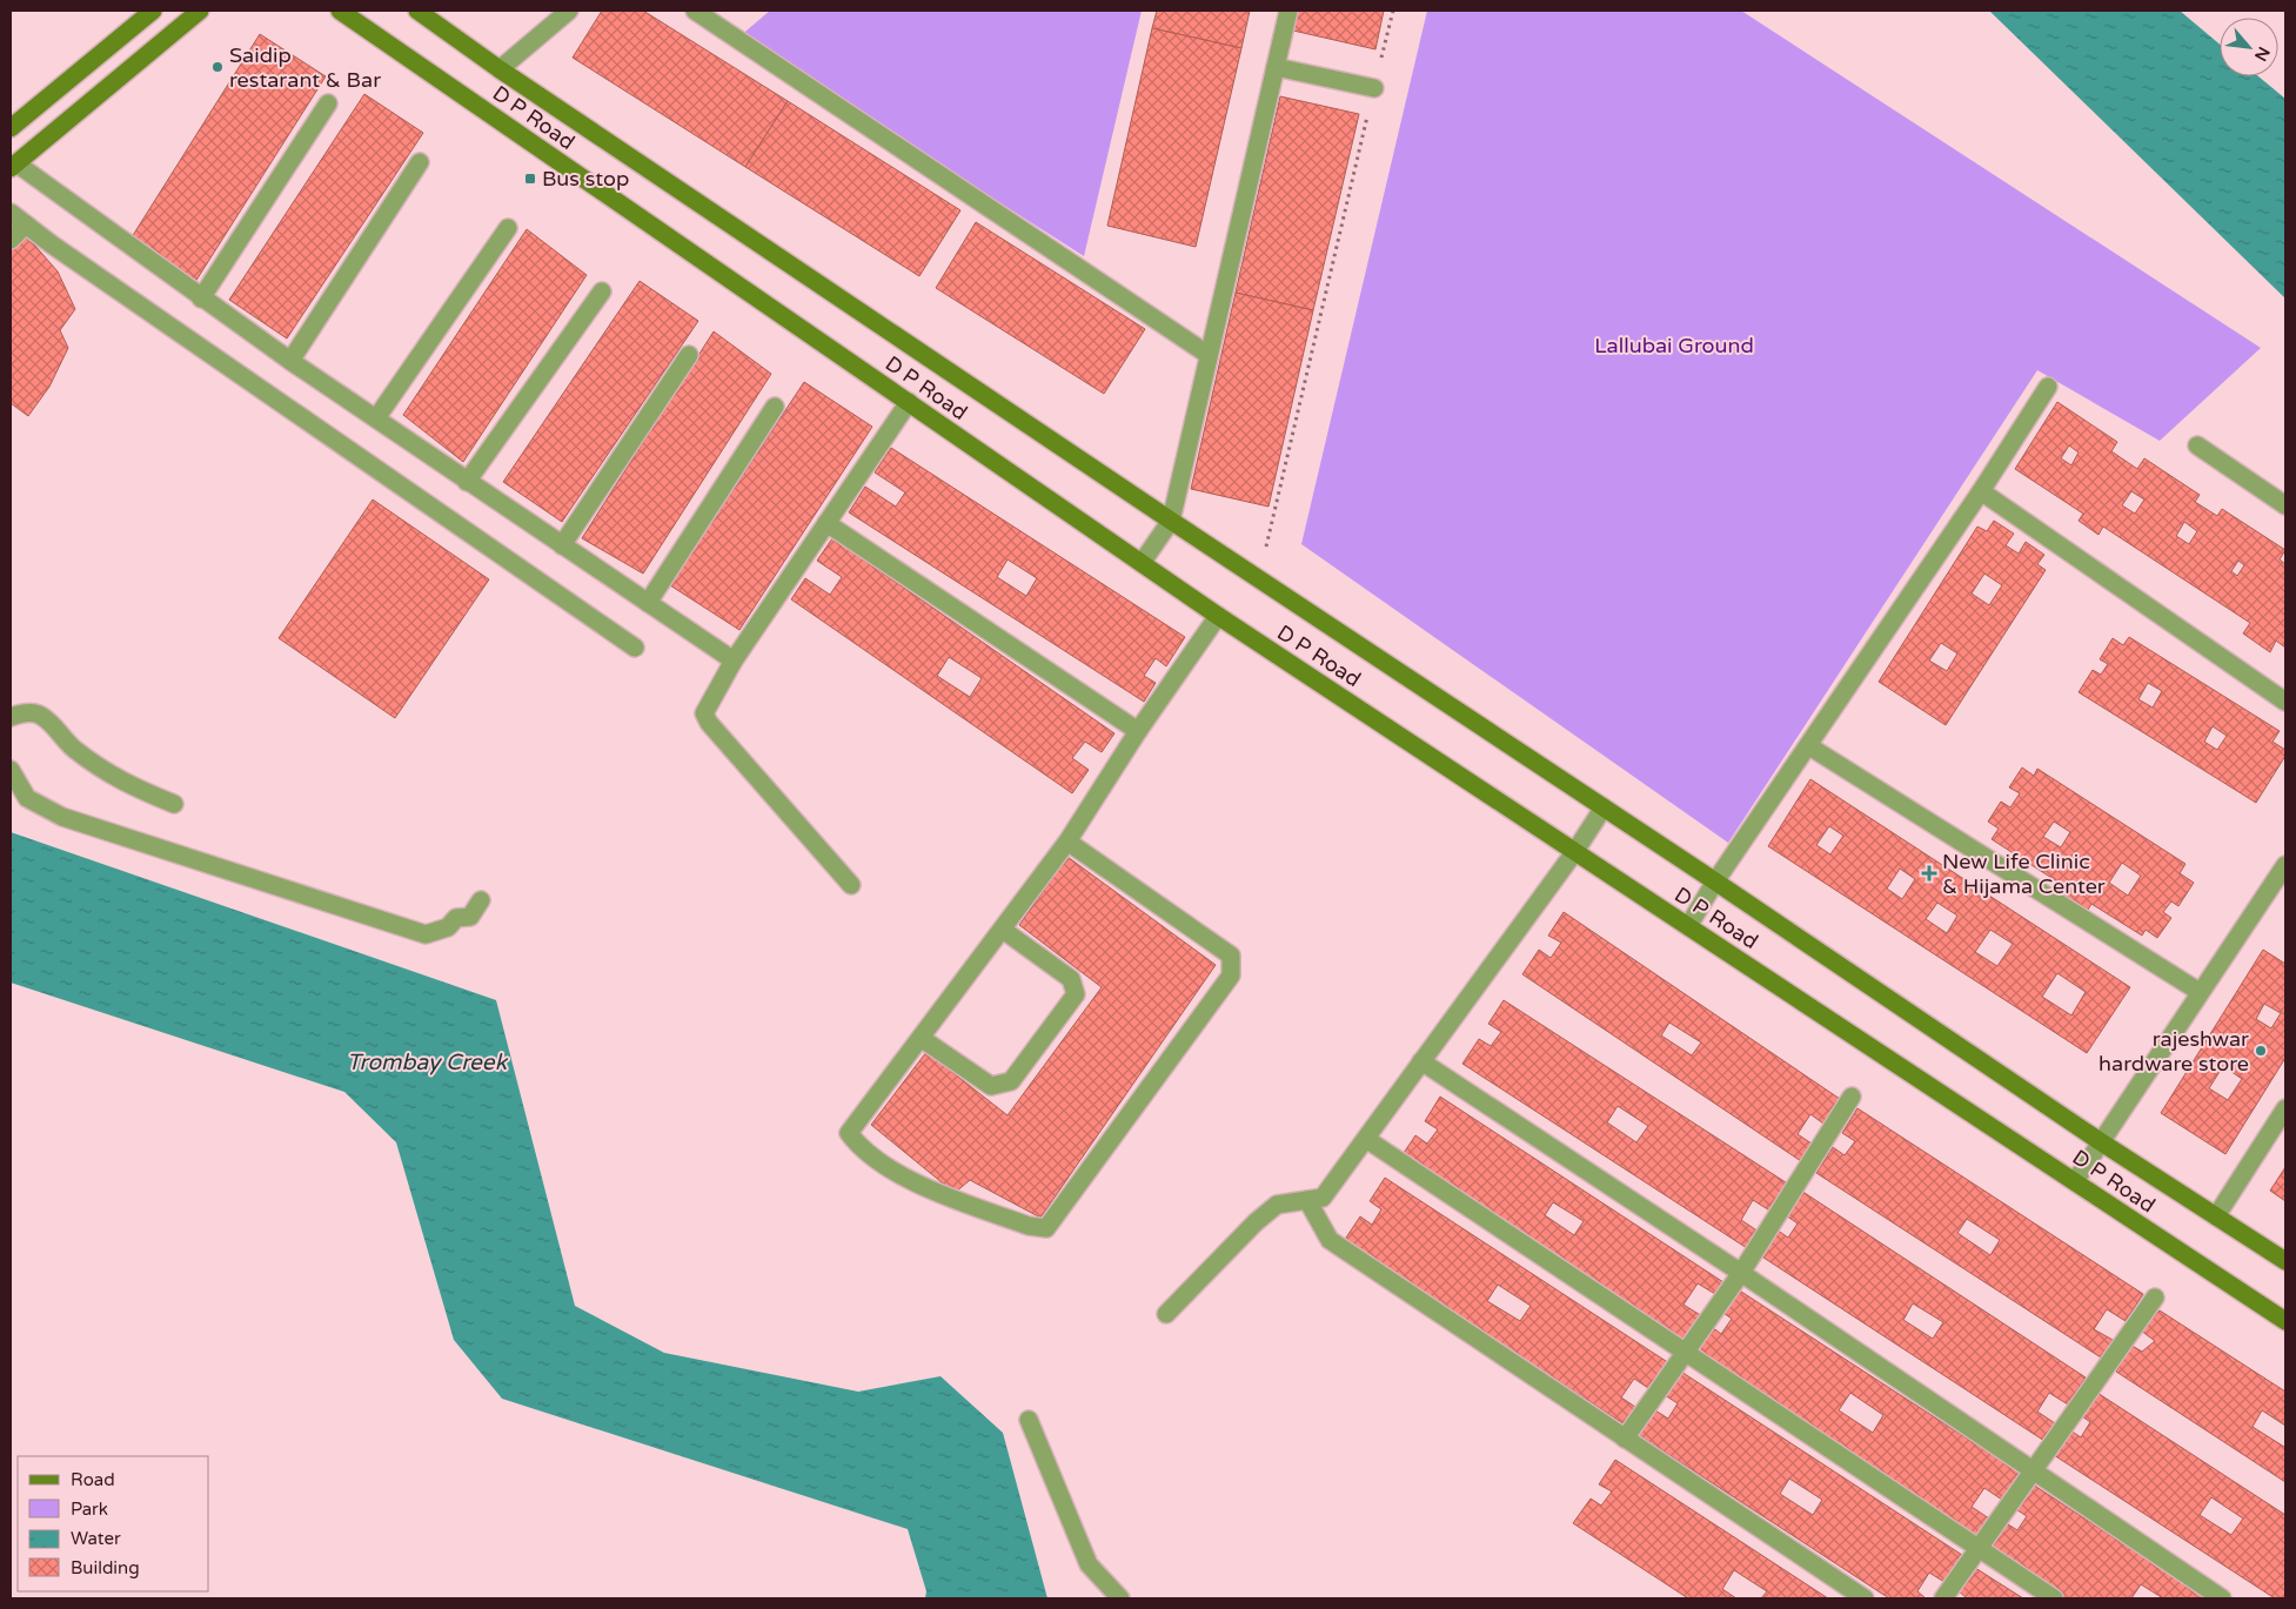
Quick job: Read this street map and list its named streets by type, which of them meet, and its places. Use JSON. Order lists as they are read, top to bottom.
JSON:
{
  "streets": {
    "street": ["D P Road"]
  },
  "water": ["Trombay Creek"],
  "parks": ["Lallubai Ground"],
  "places": {
    "other": ["Saidip restarant & Bar", "rajeshwar hardware store"],
    "transit": ["Bus stop"],
    "health": ["New Life Clinic & Hijama Center"]
  },
  "legend": [
    "Road",
    "Park",
    "Water",
    "Building"
  ],
  "north": "bottom right"
}
